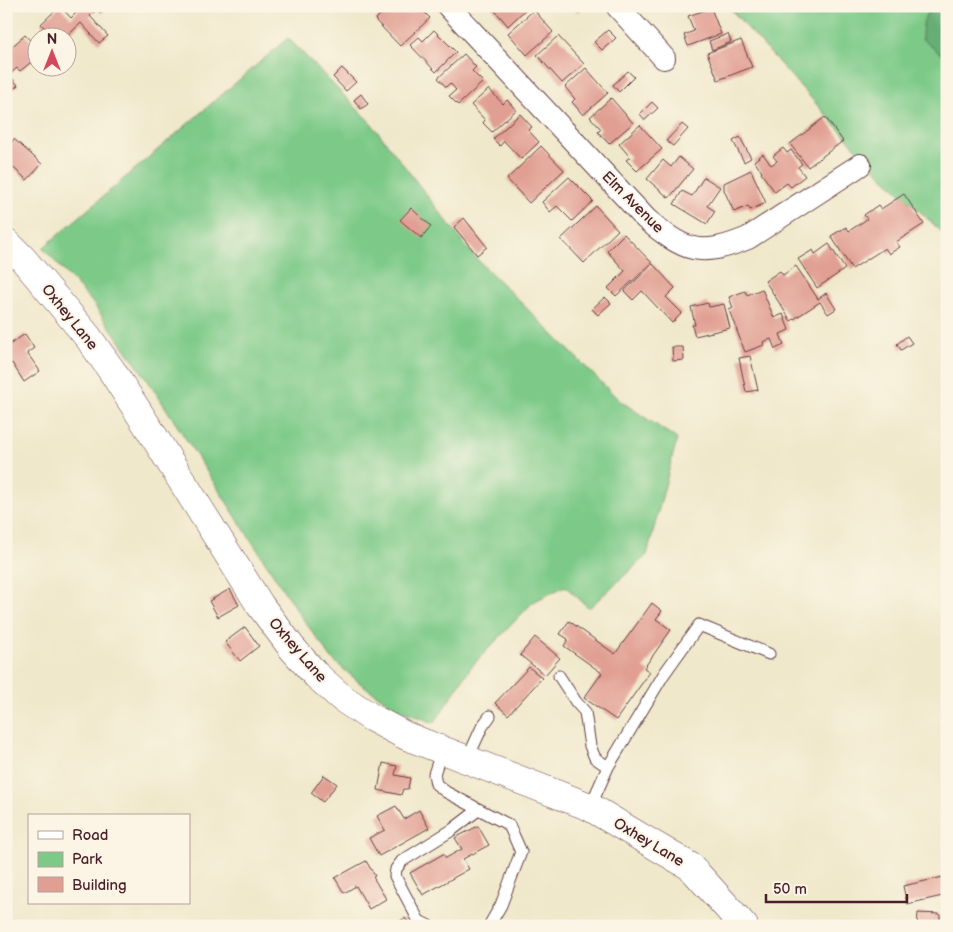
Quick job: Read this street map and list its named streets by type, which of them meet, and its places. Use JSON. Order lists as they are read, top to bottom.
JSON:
{
  "streets": {
    "main road": ["Oxhey Lane"],
    "street": ["Elm Avenue"]
  },
  "legend": ["Road", "Park", "Building"],
  "scale_bar": "50 m",
  "north": "top"
}
